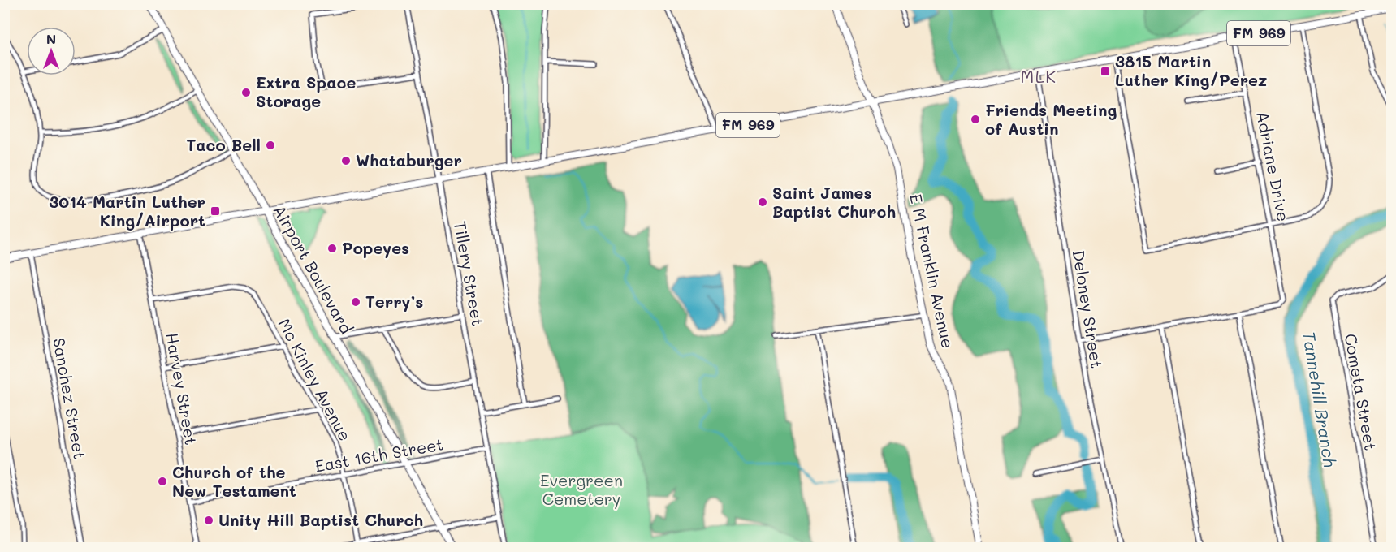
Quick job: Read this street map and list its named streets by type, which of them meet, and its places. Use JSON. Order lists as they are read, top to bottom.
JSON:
{
  "streets": {
    "main road": ["FM 969", "Airport Boulevard"],
    "street": [
      "Adriane Drive",
      "E M Franklin Avenue",
      "Tillery Street",
      "Deloney Street",
      "Mc Kinley Avenue",
      "Harvey Street",
      "Cometa Street",
      "Sanchez Street",
      "East 16th Street"
    ]
  },
  "crossings": [
    ["FM 969", "Adriane Drive"],
    ["FM 969", "Airport Boulevard"],
    ["FM 969", "E M Franklin Avenue"],
    ["FM 969", "Tillery Street"],
    ["FM 969", "Deloney Street"],
    ["Airport Boulevard", "East 16th Street"],
    ["Tillery Street", "East 16th Street"],
    ["Mc Kinley Avenue", "Harvey Street"],
    ["Mc Kinley Avenue", "East 16th Street"],
    ["Harvey Street", "East 16th Street"]
  ],
  "districts": ["MLK"],
  "water": ["Tannehill Branch"],
  "parks": ["Evergreen Cemetery"],
  "places": {
    "transit": ["3815 Martin Luther King/Perez", "3014 Martin Luther King/Airport"],
    "other": [
      "Extra Space Storage",
      "Friends Meeting of Austin",
      "Taco Bell",
      "Whataburger",
      "Saint James Baptist Church",
      "Popeyes",
      "Terry’s",
      "Church of the New Testament",
      "Unity Hill Baptist Church"
    ]
  },
  "north": "top"
}
